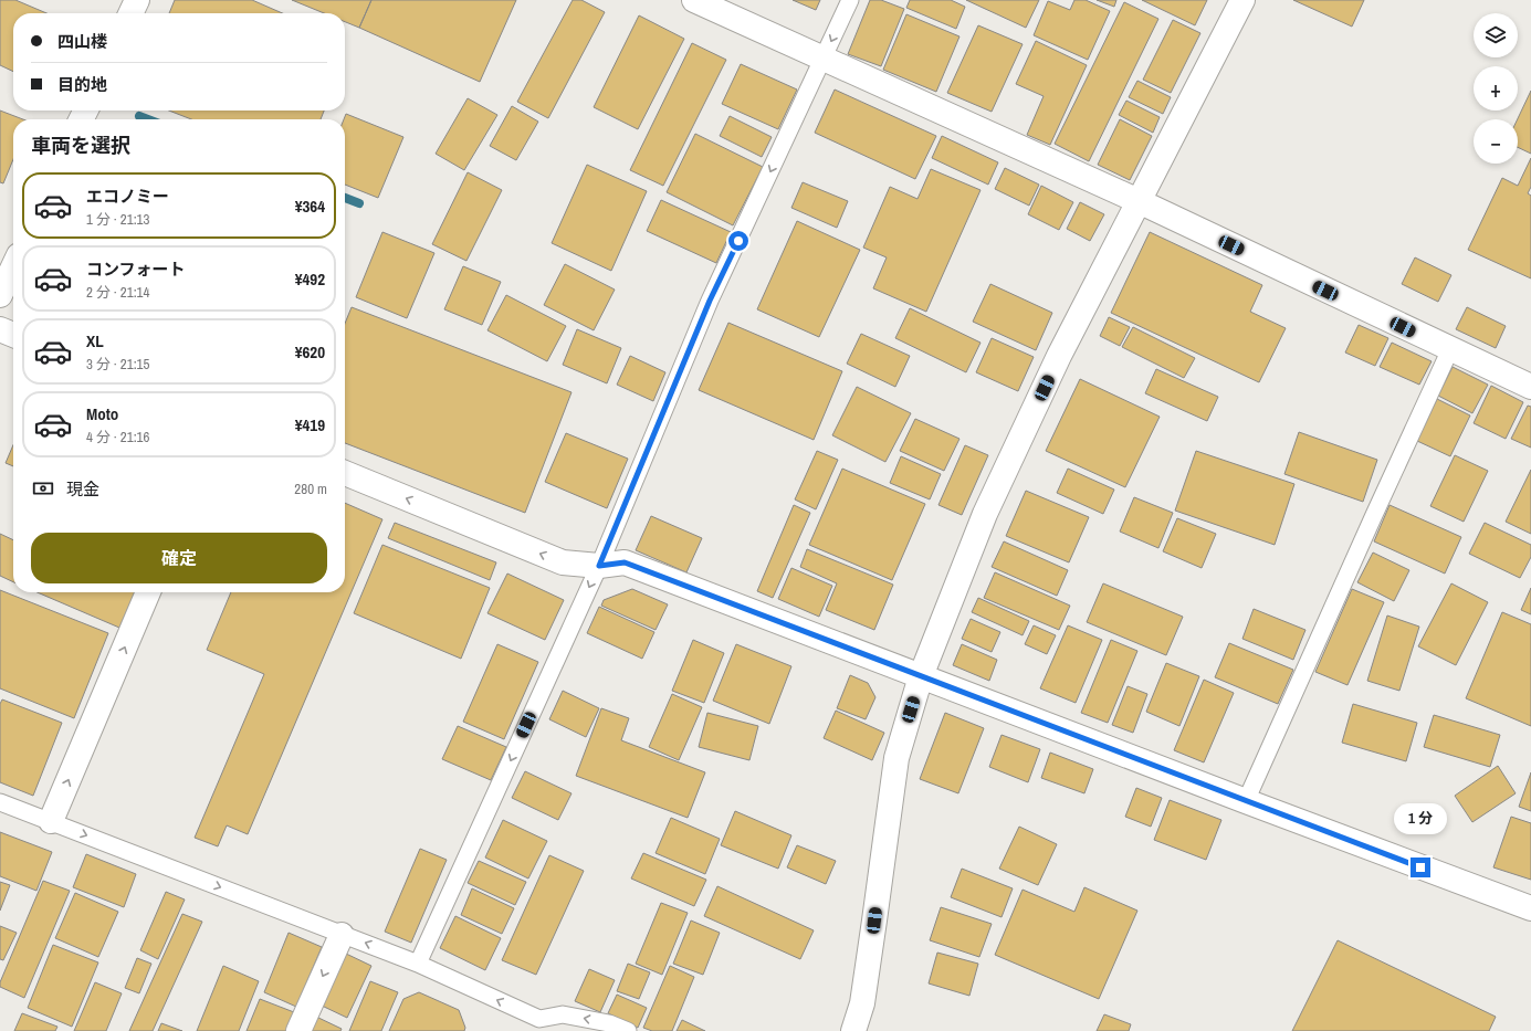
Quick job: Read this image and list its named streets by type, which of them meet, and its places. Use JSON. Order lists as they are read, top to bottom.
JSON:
{
  "page": {
    "map_buttons": ["+", "−"],
    "banner": ["四山楼", "目的地"],
    "heading": "車両を選択",
    "list": [
      {
        "name": "エコノミー",
        "note": "1 分 · 21:13",
        "value": "¥364"
      },
      {
        "name": "コンフォート",
        "note": "2 分 · 21:14",
        "value": "¥492"
      },
      {
        "name": "XL",
        "note": "3 分 · 21:15",
        "value": "¥620"
      },
      {
        "name": "Moto",
        "note": "4 分 · 21:16",
        "value": "¥419"
      }
    ],
    "pay": ["現金", "280 m"],
    "buttons": "確定",
    "bubble": "1 分"
  }
}
